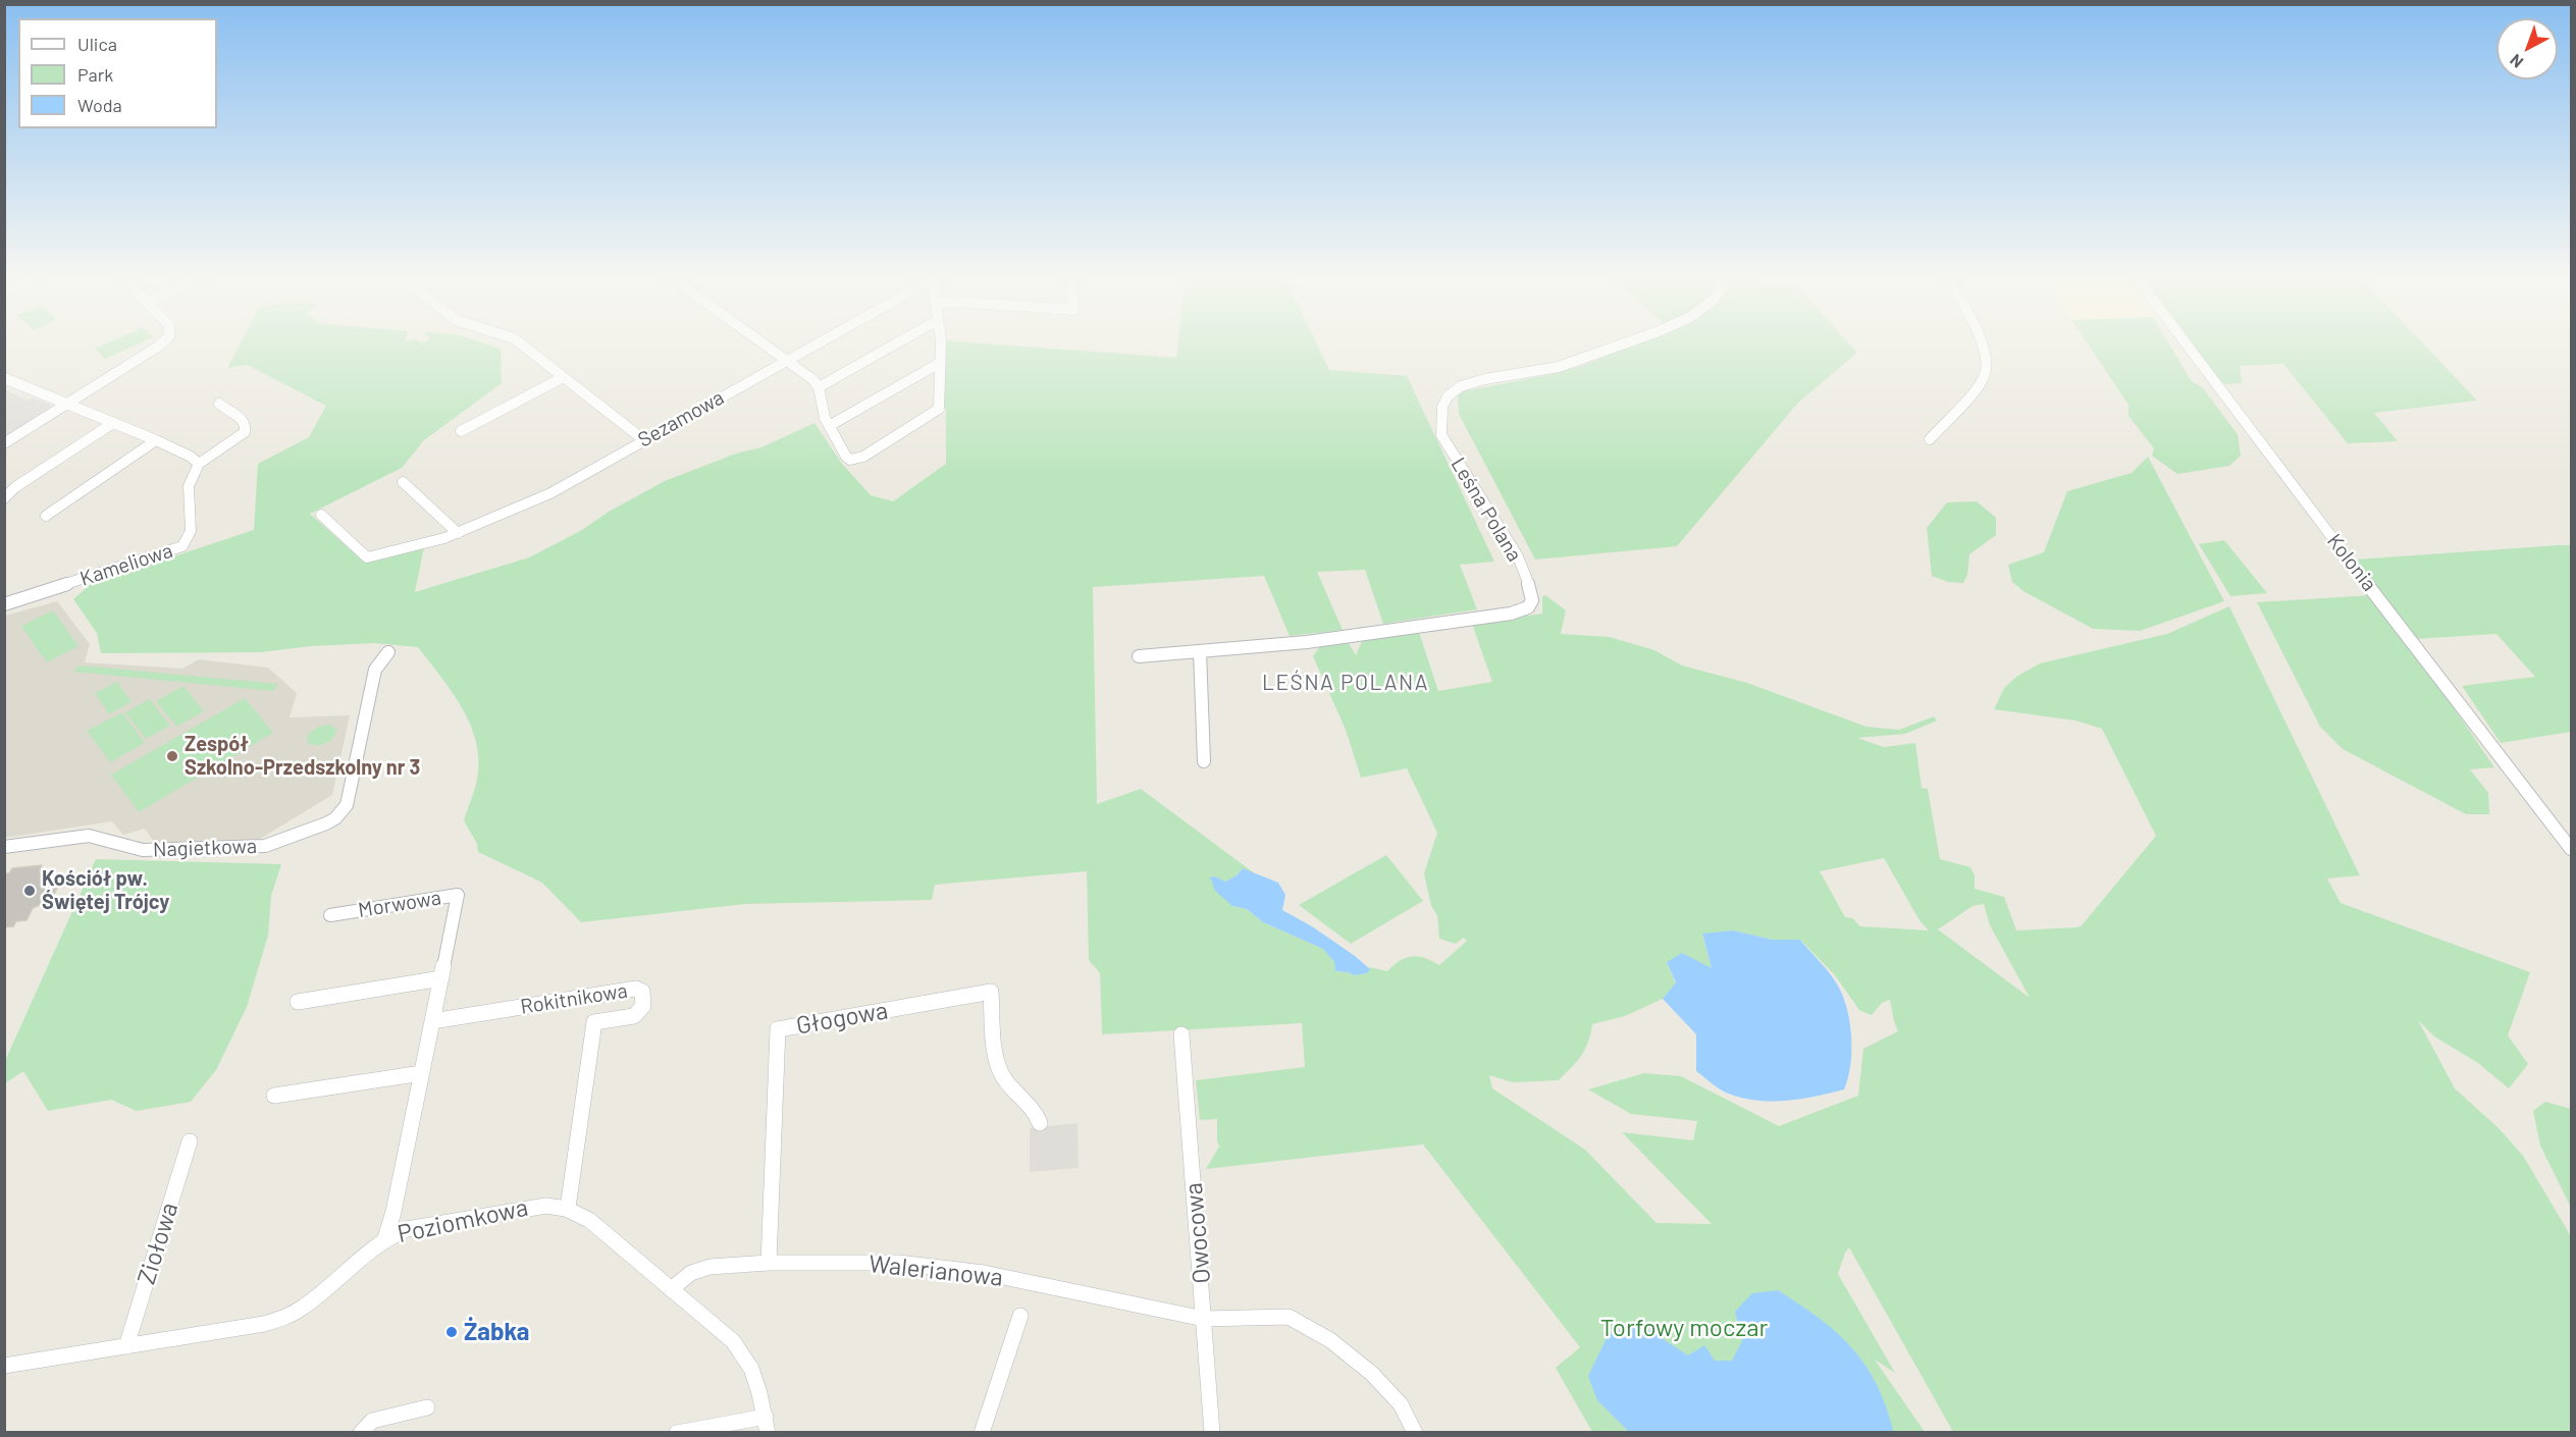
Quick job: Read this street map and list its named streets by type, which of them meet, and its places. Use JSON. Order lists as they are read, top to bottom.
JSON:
{
  "streets": {
    "street": [
      "Sezamowa",
      "Leśna Polana",
      "Kolonia",
      "Kameliowa",
      "Nagietkowa",
      "Morwowa",
      "Rokitnikowa",
      "Głogowa",
      "Poziomkowa",
      "Owocowa",
      "Ziołowa",
      "Walerianowa"
    ]
  },
  "crossings": [
    ["Morwowa", "Rokitnikowa"],
    ["Morwowa", "Poziomkowa"],
    ["Rokitnikowa", "Poziomkowa"],
    ["Głogowa", "Walerianowa"],
    ["Poziomkowa", "Ziołowa"],
    ["Poziomkowa", "Walerianowa"],
    ["Owocowa", "Walerianowa"]
  ],
  "districts": ["LEŚNA POLANA"],
  "parks": ["Torfowy moczar"],
  "places": ["Zespół Szkolno-Przedszkolny nr 3", "Kościół pw. Świętej Trójcy", "Żabka"],
  "legend": ["Ulica", "Park", "Woda"],
  "north": "bottom left"
}
